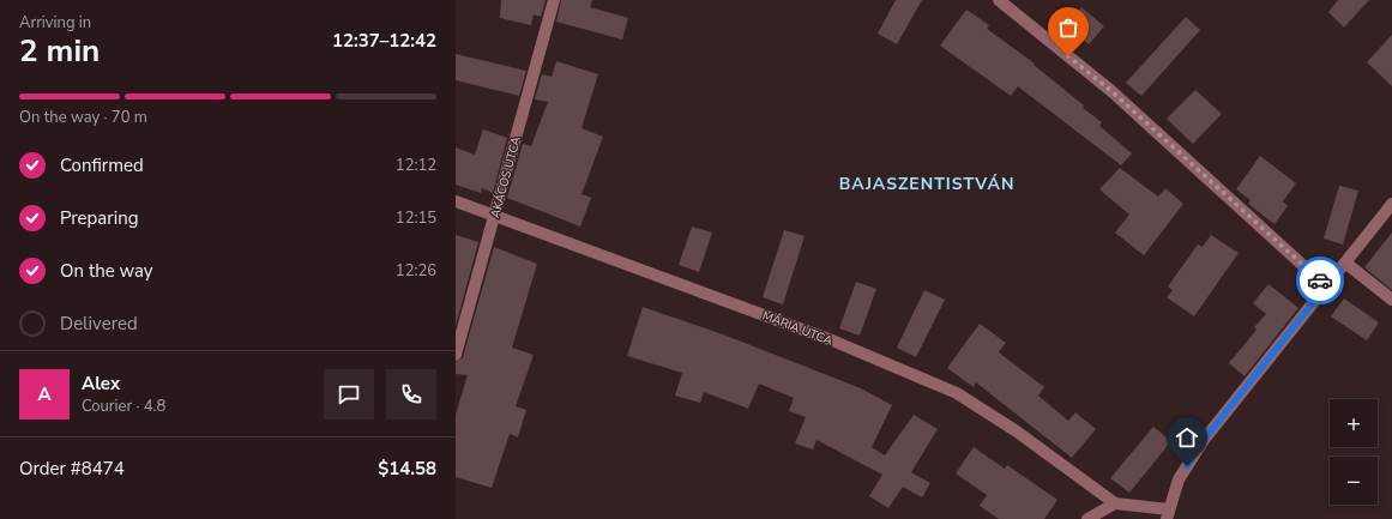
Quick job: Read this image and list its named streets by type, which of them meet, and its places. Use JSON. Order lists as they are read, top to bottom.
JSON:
{
  "streets": {
    "street": ["AKÁCOS UTCA", "MÁRIA UTCA"]
  },
  "crossings": [
    ["AKÁCOS UTCA", "MÁRIA UTCA"]
  ],
  "districts": ["BAJASZENTISTVÁN"],
  "page": {
    "heading": ["2 min", "Arriving in", "12:37–12:42"],
    "panel": [
      "Alex",
      "Courier · 4.8",
      "Order #8474",
      "$14.58"
    ],
    "bar": "On the way · 70 m",
    "list": [
      ["Confirmed", "12:12"],
      ["Preparing", "12:15"],
      ["On the way", "12:26"],
      "Delivered"
    ],
    "round": "A",
    "map_buttons": ["+", "−"]
  }
}
